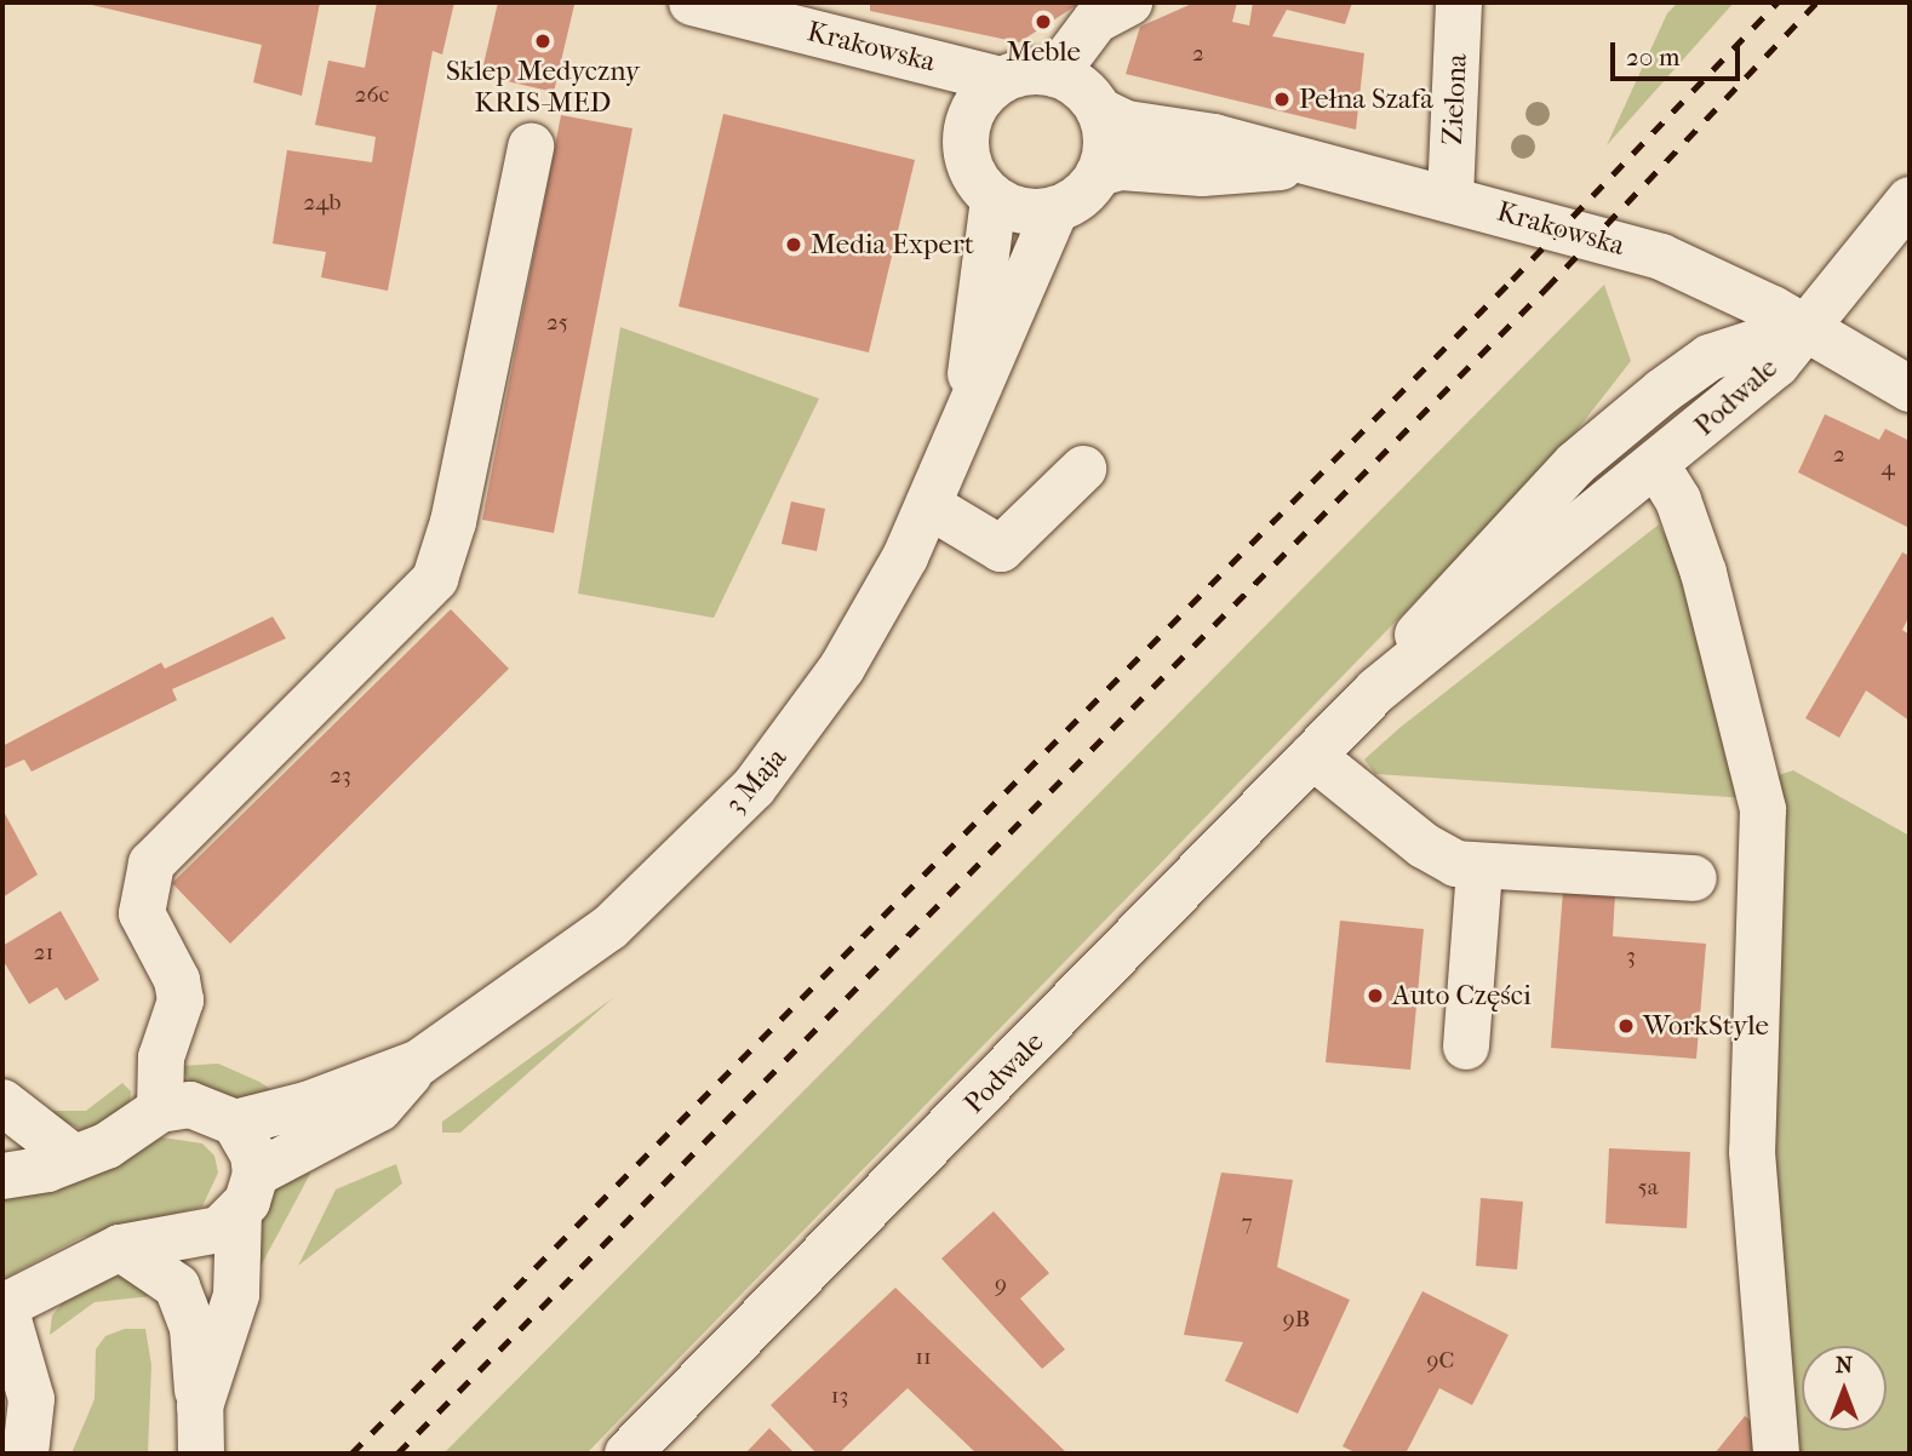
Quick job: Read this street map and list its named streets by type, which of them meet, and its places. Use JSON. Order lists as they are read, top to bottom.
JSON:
{
  "streets": {
    "street": [
      "Krakowska",
      "Zielona",
      "Podwale",
      "3 Maja"
    ]
  },
  "crossings": [
    ["Krakowska", "Zielona"],
    ["Krakowska", "Podwale"],
    ["Krakowska", "3 Maja"]
  ],
  "places": [
    "Meble",
    "Sklep Medyczny KRIS-MED",
    "Pełna Szafa",
    "Media Expert",
    "Auto Części",
    "WorkStyle"
  ],
  "house_numbers": [
    "2",
    "26c",
    "24b",
    "25",
    "2",
    "4",
    "23",
    "21",
    "3",
    "5a",
    "7",
    "9",
    "9B",
    "11",
    "9C",
    "13"
  ],
  "scale_bar": "20 m",
  "north": "top"
}
